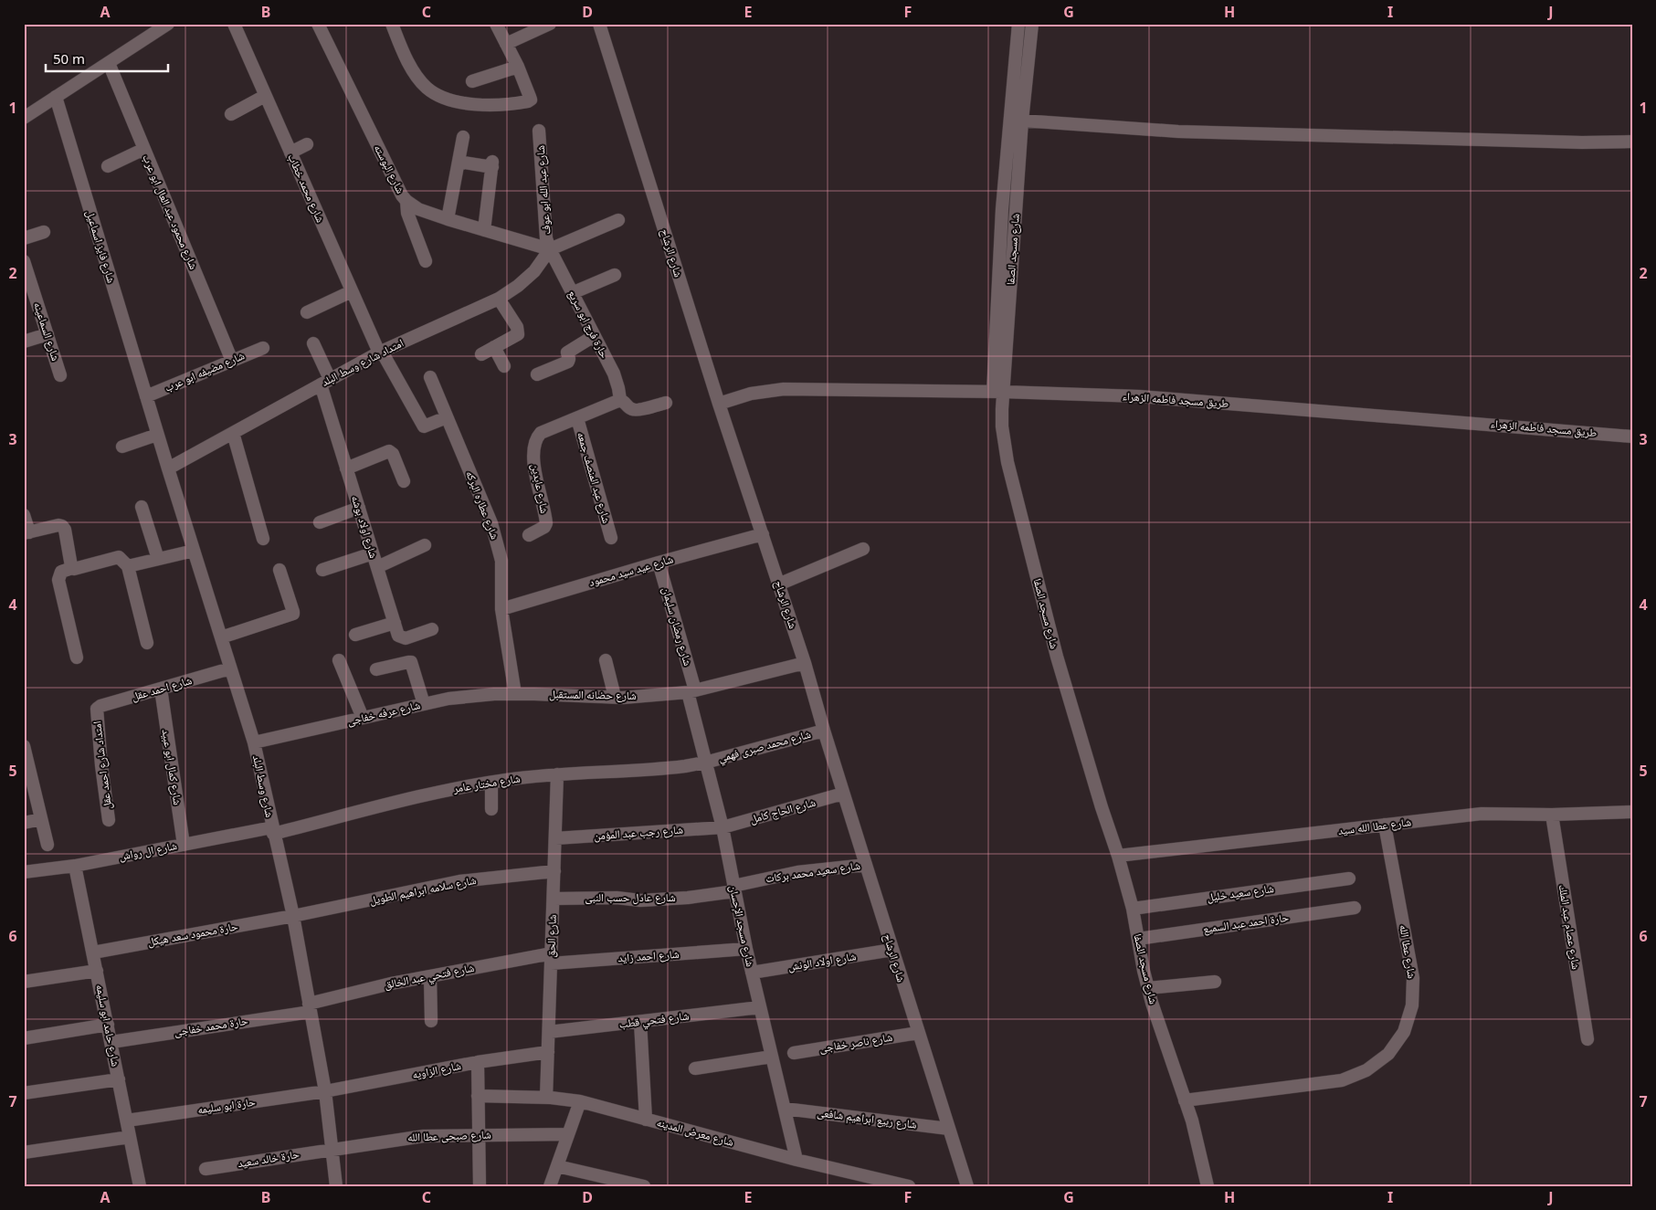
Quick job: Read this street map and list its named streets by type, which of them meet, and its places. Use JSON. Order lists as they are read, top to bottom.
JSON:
{
  "streets": {
    "street": [
      "شارع البوسته",
      "شارع محمد خطاب",
      "شارع عبد الله ابو عوف",
      "شارع محمود عبد العال ابو عرب",
      "شارع فايز اسماعيل",
      "شارع مسجد الصفا",
      "شارع الرشاح",
      "حارة فرج ابو سريع",
      "شارع السماعينه",
      "امتداد شارع وسط البلد",
      "شارع مضيفه ابو عرب",
      "طريق مسجد فاطمه الزهراء",
      "شارع عبد المنصف جمعه",
      "شارع عابدين",
      "شارع عطاره البركه",
      "شارع اولاد بوشه",
      "شارع عيد سيد محمود",
      "شارع رمضان سليمان",
      "شارع احمد عقل",
      "شارع حضانه المستقبل",
      "شارع عرفه خفاجى",
      "شارع محمد صبرى فهمي",
      "امتداد شارع احمد عقل",
      "شارع كمال ابو عبيد",
      "شارع مختار عامر",
      "شارع وسط البلد",
      "شارع الحاج كامل",
      "شارع عطا الله سيد",
      "شارع رجب عبد المؤمن",
      "شارع ال رواش",
      "شارع سعيد محمد بركات",
      "شارع سلامه ابراهيم الطويل",
      "شارع سعيد خليل",
      "شارع عادل حسب النبى",
      "حارة احمد عبد السميع",
      "شارع مسجد الإحسان",
      "شارع عصام عبد الملك",
      "حارة محمود سعد هيكل",
      "شارع الحق",
      "شارع عطا الله",
      "شارع احمد زايد",
      "شارع اولاد الونش",
      "شارع فتحي عبد الخالق",
      "شارع فتحي قطب",
      "شارع حامد ابو سليمه",
      "حارة محمد خفاجى",
      "شارع ناصر خفاجى",
      "شارع الزاويه",
      "حارة ابو سليمه",
      "شارع ربيع ابراهيم شافعى",
      "شارع معرض المدينه",
      "شارع صبحى عطا الله",
      "حارة خالد سعيد"
    ]
  },
  "crossings": [
    ["شارع البوسته", "شارع عبد الله ابو عوف"],
    ["شارع البوسته", "حارة فرج ابو سريع"],
    ["شارع البوسته", "امتداد شارع وسط البلد"],
    ["شارع محمد خطاب", "امتداد شارع وسط البلد"],
    ["شارع محمد خطاب", "شارع عطاره البركه"],
    ["شارع عبد الله ابو عوف", "حارة فرج ابو سريع"],
    ["شارع عبد الله ابو عوف", "امتداد شارع وسط البلد"],
    ["شارع محمود عبد العال ابو عرب", "شارع مضيفه ابو عرب"],
    ["شارع فايز اسماعيل", "شارع مضيفه ابو عرب"],
    ["شارع فايز اسماعيل", "شارع وسط البلد"],
    ["شارع مسجد الصفا", "طريق مسجد فاطمه الزهراء"],
    ["شارع مسجد الصفا", "شارع عطا الله سيد"],
    ["شارع مسجد الصفا", "شارع سعيد خليل"],
    ["شارع مسجد الصفا", "حارة احمد عبد السميع"],
    ["شارع مسجد الصفا", "شارع عطا الله"],
    ["شارع الرشاح", "طريق مسجد فاطمه الزهراء"],
    ["شارع الرشاح", "شارع عيد سيد محمود"],
    ["شارع الرشاح", "شارع حضانه المستقبل"],
    ["شارع الرشاح", "شارع محمد صبرى فهمي"],
    ["شارع الرشاح", "شارع الحاج كامل"],
    ["شارع الرشاح", "شارع سعيد محمد بركات"],
    ["شارع الرشاح", "شارع اولاد الونش"],
    ["شارع الرشاح", "شارع ناصر خفاجى"],
    ["شارع الرشاح", "شارع ربيع ابراهيم شافعى"],
    ["حارة فرج ابو سريع", "امتداد شارع وسط البلد"],
    ["امتداد شارع وسط البلد", "شارع اولاد بوشه"],
    ["امتداد شارع وسط البلد", "شارع وسط البلد"],
    ["شارع مضيفه ابو عرب", "شارع وسط البلد"],
    ["شارع عبد المنصف جمعه", "شارع عابدين"],
    ["شارع عطاره البركه", "شارع عيد سيد محمود"],
    ["شارع عطاره البركه", "شارع حضانه المستقبل"],
    ["شارع عطاره البركه", "شارع عرفه خفاجى"],
    ["شارع عيد سيد محمود", "شارع رمضان سليمان"],
    ["شارع رمضان سليمان", "شارع حضانه المستقبل"],
    ["شارع رمضان سليمان", "شارع مسجد الإحسان"],
    ["شارع احمد عقل", "امتداد شارع احمد عقل"],
    ["شارع احمد عقل", "شارع كمال ابو عبيد"],
    ["شارع احمد عقل", "شارع وسط البلد"],
    ["شارع حضانه المستقبل", "شارع عرفه خفاجى"],
    ["شارع حضانه المستقبل", "شارع مسجد الإحسان"],
    ["شارع عرفه خفاجى", "شارع وسط البلد"],
    ["شارع محمد صبرى فهمي", "شارع مختار عامر"],
    ["شارع محمد صبرى فهمي", "شارع مسجد الإحسان"],
    ["شارع كمال ابو عبيد", "شارع ال رواش"],
    ["شارع مختار عامر", "شارع وسط البلد"],
    ["شارع مختار عامر", "شارع ال رواش"],
    ["شارع مختار عامر", "شارع مسجد الإحسان"],
    ["شارع مختار عامر", "شارع الحق"],
    ["شارع وسط البلد", "شارع ال رواش"],
    ["شارع وسط البلد", "شارع سلامه ابراهيم الطويل"],
    ["شارع وسط البلد", "حارة محمود سعد هيكل"],
    ["شارع وسط البلد", "شارع فتحي عبد الخالق"],
    ["شارع وسط البلد", "حارة محمد خفاجى"],
    ["شارع وسط البلد", "شارع الزاويه"],
    ["شارع وسط البلد", "حارة ابو سليمه"],
    ["شارع وسط البلد", "شارع صبحى عطا الله"],
    ["شارع وسط البلد", "حارة خالد سعيد"],
    ["شارع الحاج كامل", "شارع رجب عبد المؤمن"],
    ["شارع الحاج كامل", "شارع مسجد الإحسان"],
    ["شارع عطا الله سيد", "شارع عصام عبد الملك"],
    ["شارع عطا الله سيد", "شارع عطا الله"],
    ["شارع رجب عبد المؤمن", "شارع مسجد الإحسان"],
    ["شارع رجب عبد المؤمن", "شارع الحق"],
    ["شارع ال رواش", "شارع حامد ابو سليمه"],
    ["شارع سعيد محمد بركات", "شارع عادل حسب النبى"],
    ["شارع سعيد محمد بركات", "شارع مسجد الإحسان"],
    ["شارع سلامه ابراهيم الطويل", "حارة محمود سعد هيكل"],
    ["شارع سلامه ابراهيم الطويل", "شارع الحق"],
    ["شارع عادل حسب النبى", "شارع مسجد الإحسان"],
    ["شارع عادل حسب النبى", "شارع الحق"],
    ["شارع مسجد الإحسان", "شارع احمد زايد"],
    ["شارع مسجد الإحسان", "شارع اولاد الونش"],
    ["شارع مسجد الإحسان", "شارع فتحي قطب"],
    ["شارع مسجد الإحسان", "شارع ربيع ابراهيم شافعى"],
    ["شارع مسجد الإحسان", "شارع معرض المدينه"],
    ["حارة محمود سعد هيكل", "شارع حامد ابو سليمه"],
    ["شارع الحق", "شارع احمد زايد"],
    ["شارع الحق", "شارع فتحي عبد الخالق"],
    ["شارع الحق", "شارع فتحي قطب"],
    ["شارع الحق", "شارع الزاويه"],
    ["شارع الحق", "شارع معرض المدينه"],
    ["شارع احمد زايد", "شارع فتحي عبد الخالق"],
    ["شارع فتحي عبد الخالق", "حارة محمد خفاجى"],
    ["شارع حامد ابو سليمه", "حارة محمد خفاجى"],
    ["شارع حامد ابو سليمه", "حارة ابو سليمه"],
    ["شارع الزاويه", "حارة ابو سليمه"],
    ["شارع صبحى عطا الله", "حارة خالد سعيد"]
  ],
  "scale_bar": "50 m",
  "grid": {
    "columns": [
      "A",
      "B",
      "C",
      "D",
      "E",
      "F",
      "G",
      "H",
      "I",
      "J"
    ],
    "rows": [
      "1",
      "2",
      "3",
      "4",
      "5",
      "6",
      "7"
    ]
  }
}
